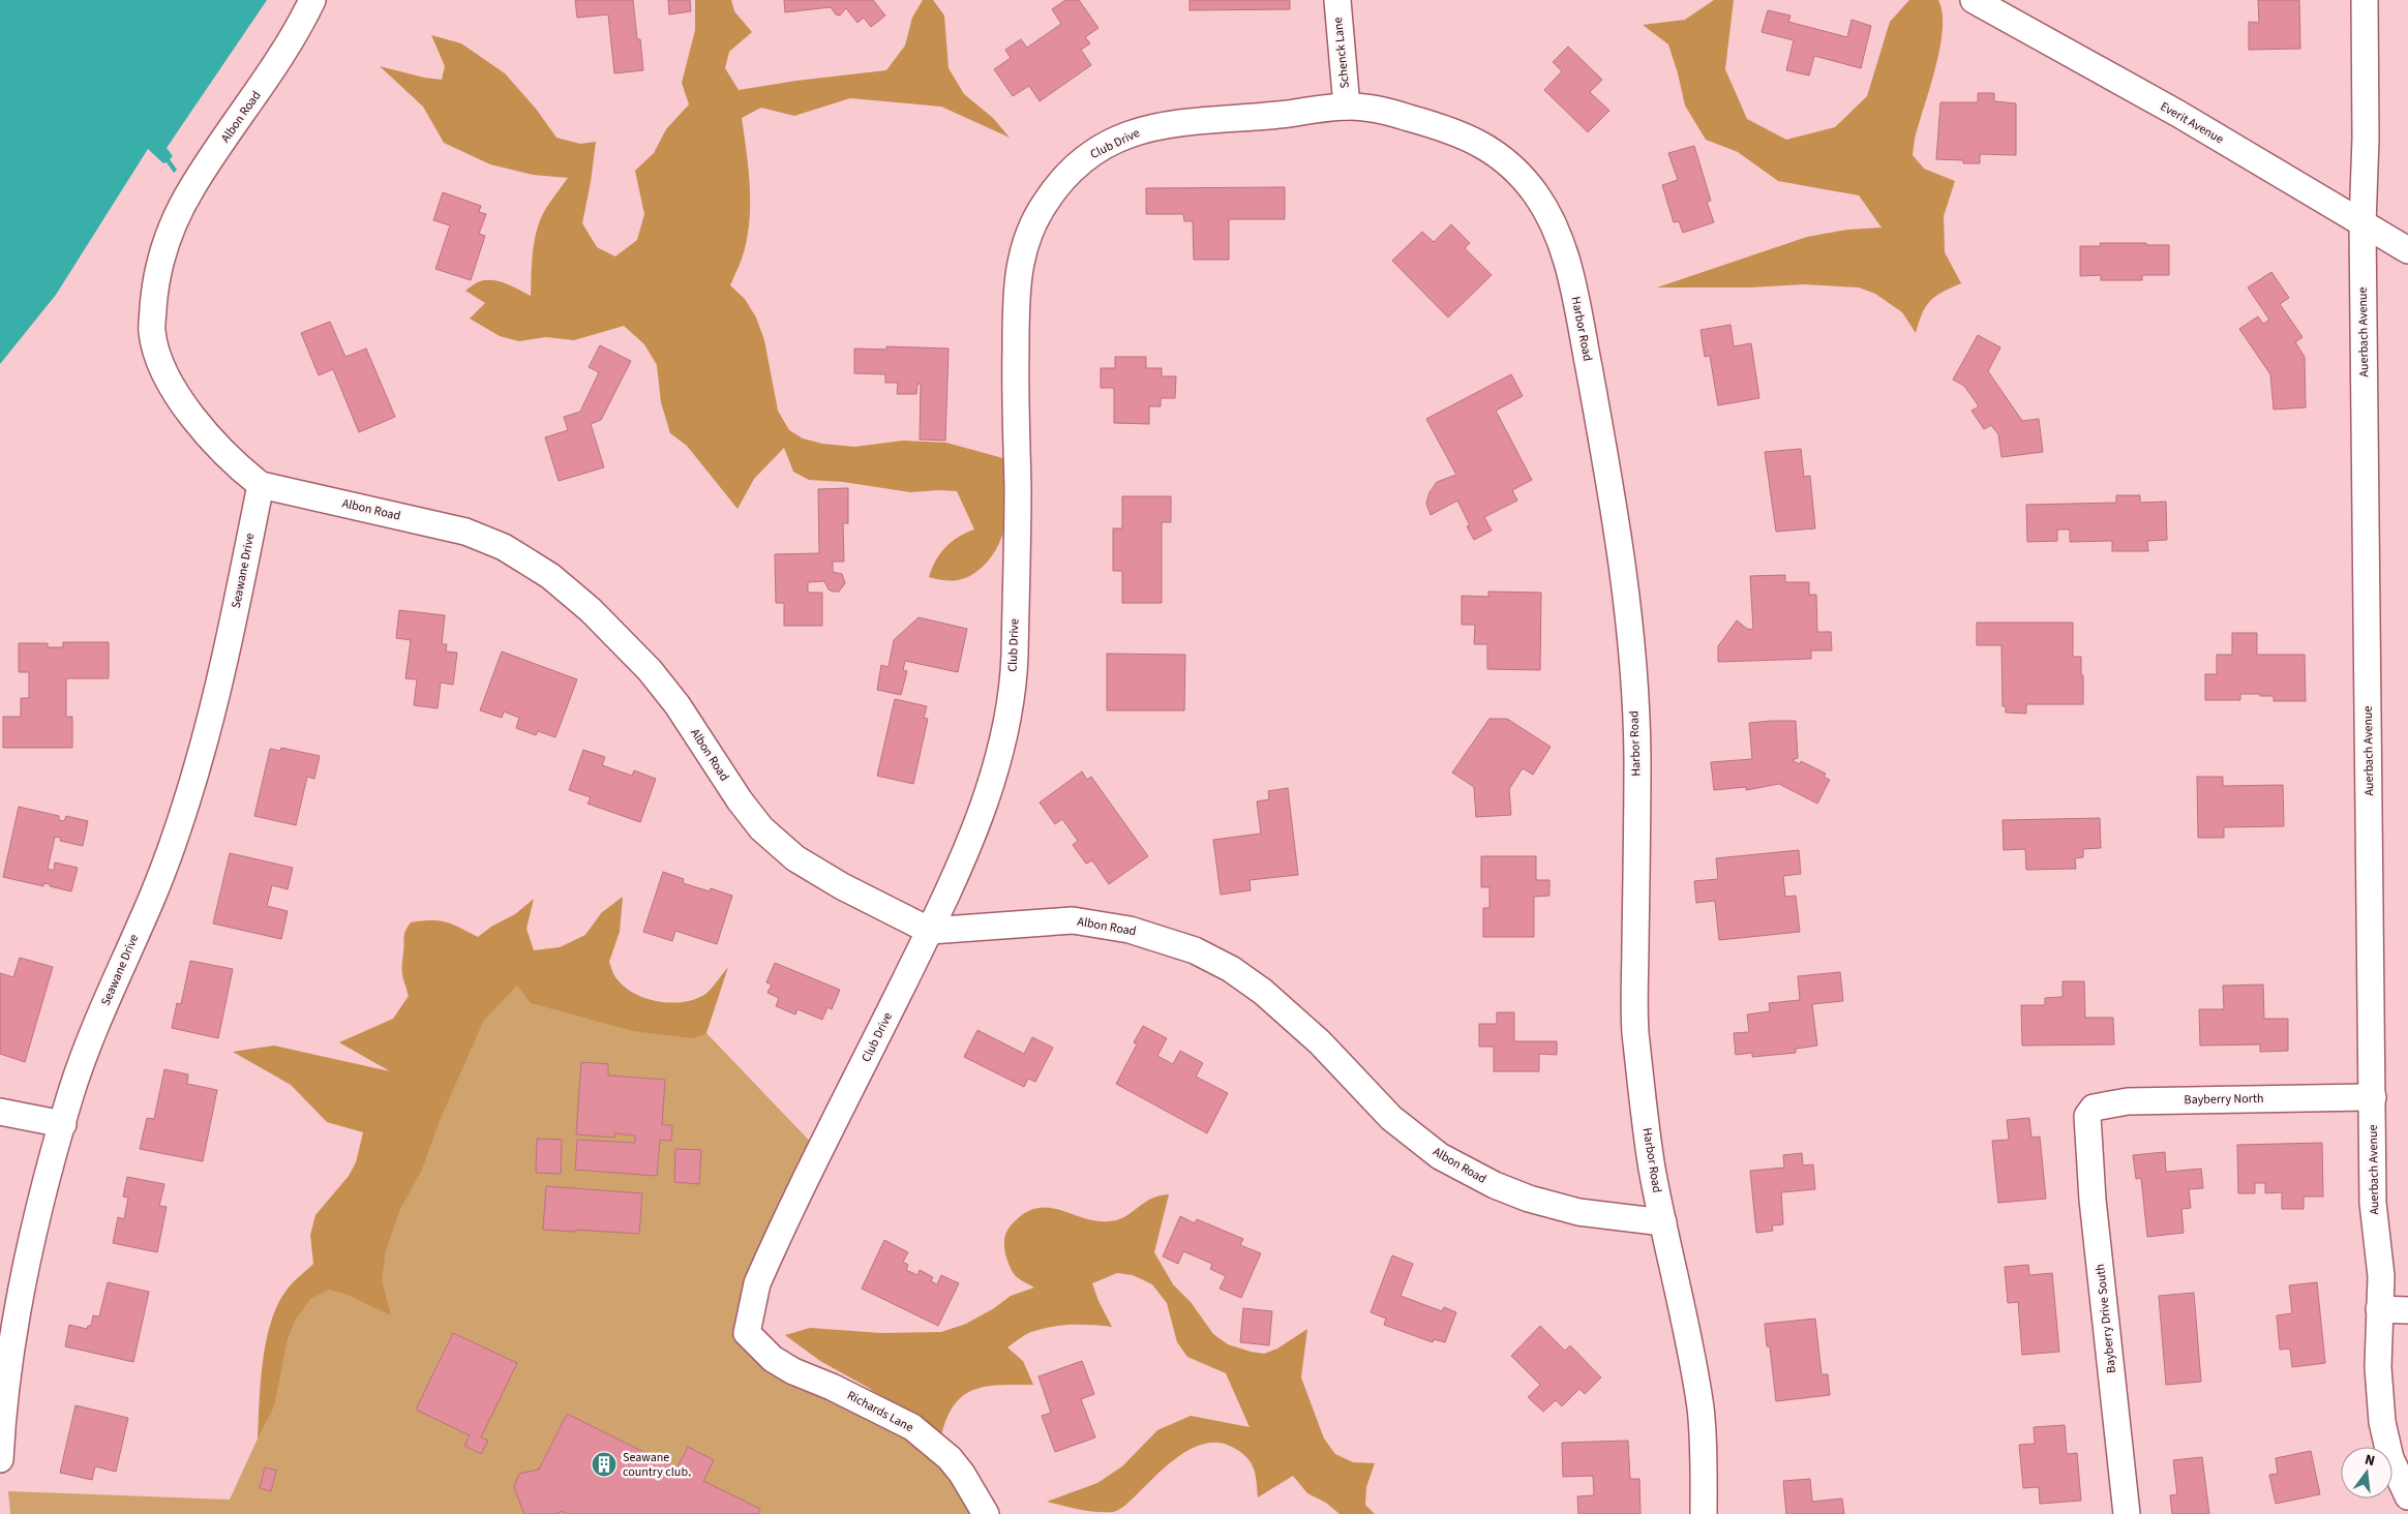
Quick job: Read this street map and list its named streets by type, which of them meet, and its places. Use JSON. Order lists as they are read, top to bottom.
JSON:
{
  "streets": {
    "street": [
      "Schenck Lane",
      "Albon Road",
      "Everit Avenue",
      "Club Drive",
      "Harbor Road",
      "Auerbach Avenue",
      "Seawane Drive",
      "Bayberry North",
      "Bayberry Drive South",
      "Richards Lane"
    ]
  },
  "crossings": [
    ["Schenck Lane", "Club Drive"],
    ["Schenck Lane", "Harbor Road"],
    ["Albon Road", "Club Drive"],
    ["Albon Road", "Harbor Road"],
    ["Albon Road", "Seawane Drive"],
    ["Everit Avenue", "Auerbach Avenue"],
    ["Club Drive", "Harbor Road"],
    ["Club Drive", "Richards Lane"],
    ["Auerbach Avenue", "Bayberry North"],
    ["Bayberry North", "Bayberry Drive South"]
  ],
  "places": {
    "building": ["Seawane country club."]
  },
  "north": "top"
}
